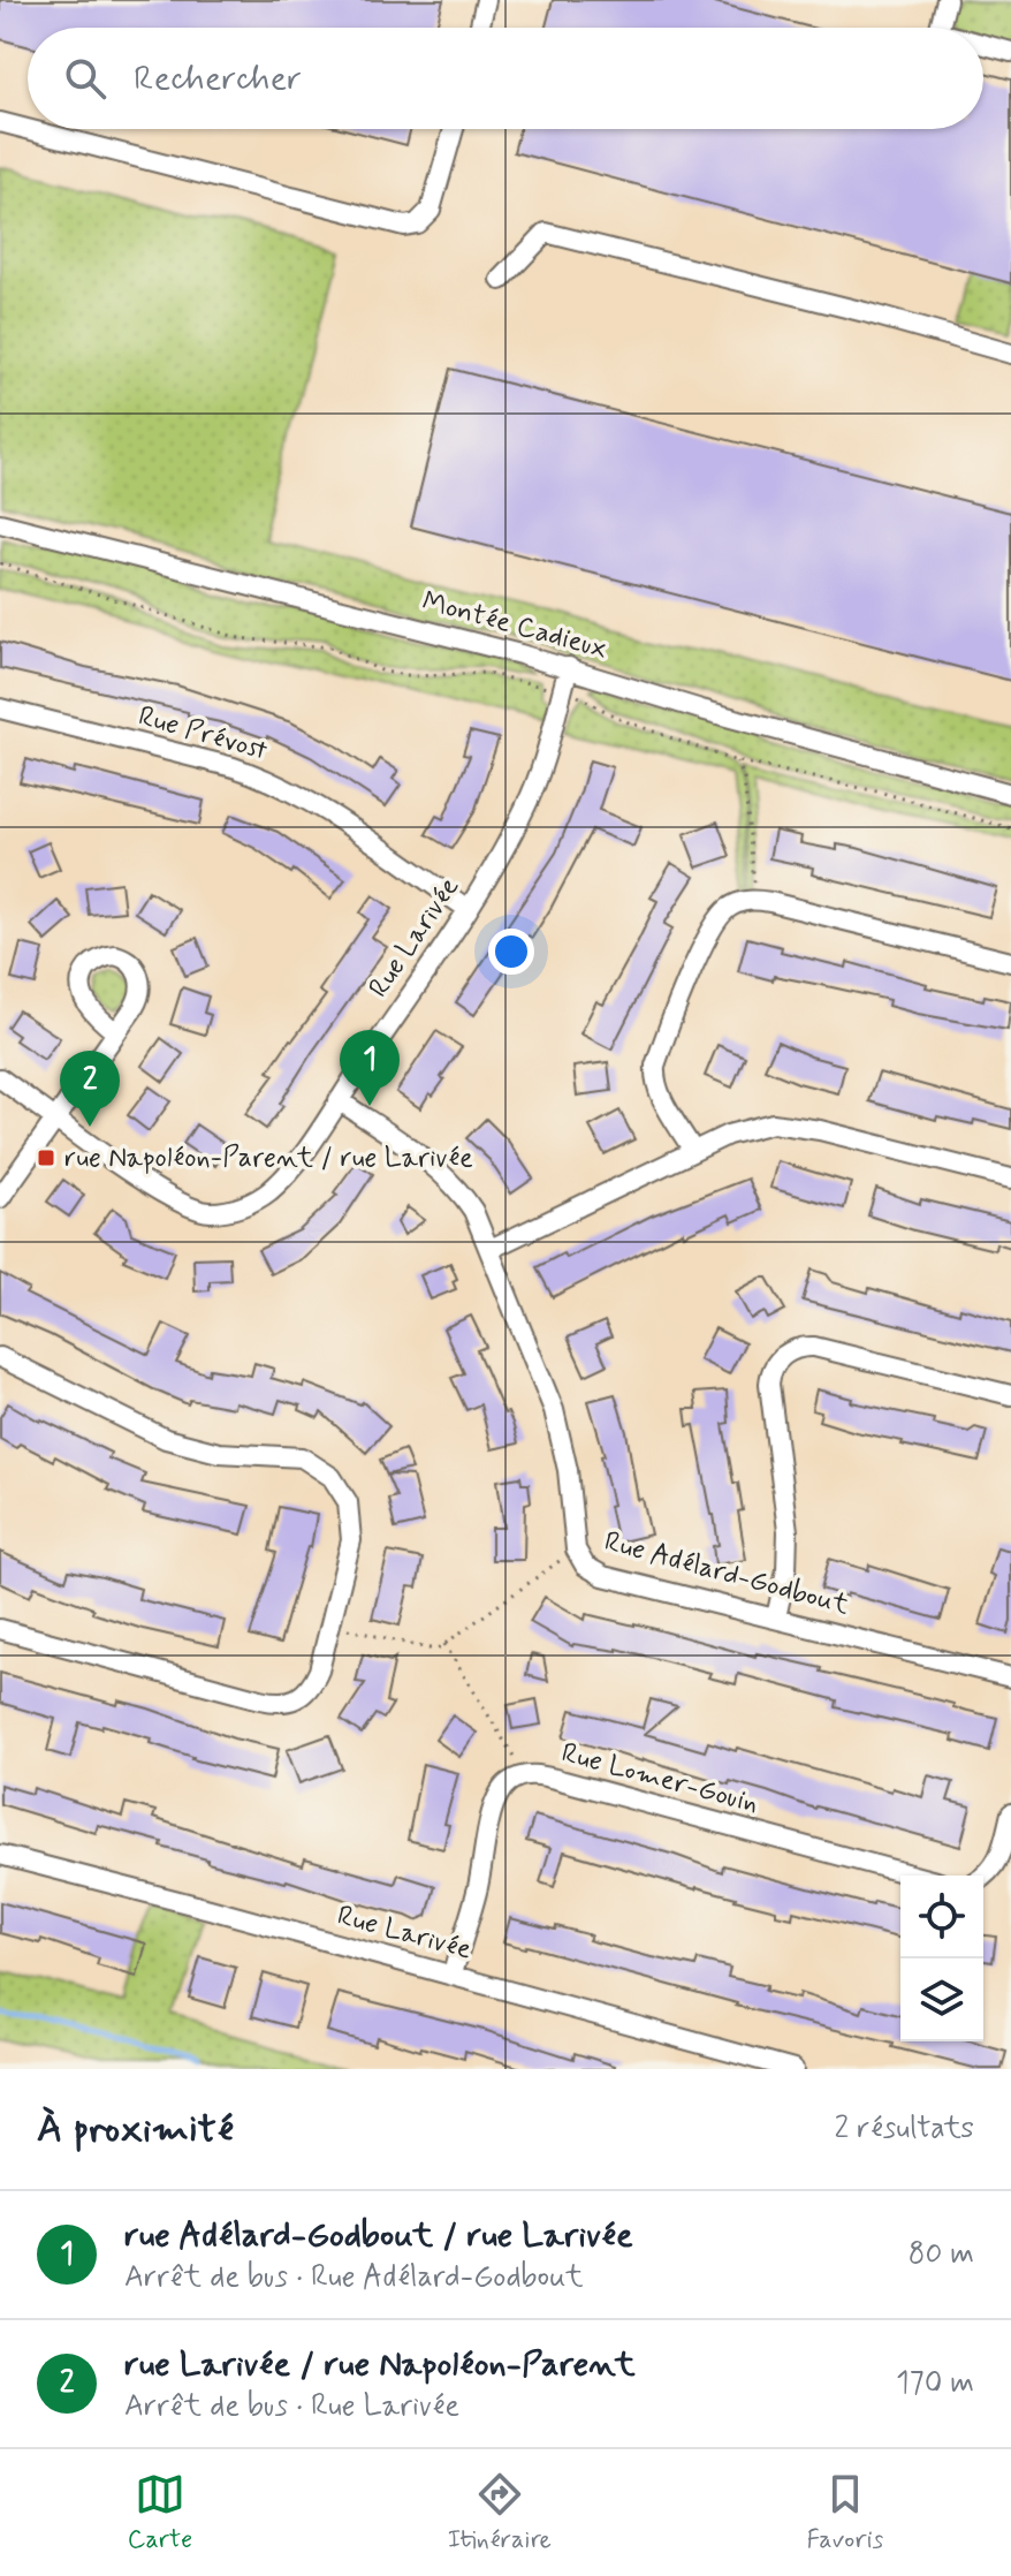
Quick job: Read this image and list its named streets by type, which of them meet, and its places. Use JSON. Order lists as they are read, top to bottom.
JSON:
{
  "streets": {
    "street": [
      "Montée Cadieux",
      "Rue Prévost",
      "Rue Larivée",
      "Rue Adélard-Godbout",
      "Rue Lomer-Gouin"
    ]
  },
  "crossings": [
    ["Montée Cadieux", "Rue Larivée"],
    ["Rue Prévost", "Rue Larivée"],
    ["Rue Larivée", "Rue Adélard-Godbout"],
    ["Rue Larivée", "Rue Lomer-Gouin"]
  ],
  "places": {
    "transit": ["rue Napoléon-Parent / rue Larivée"]
  },
  "page": {
    "search": "Rechercher",
    "pins": ["1", "2"],
    "heading": ["À proximité", "2 résultats"],
    "list": [
      {
        "mark": "1",
        "name": "rue Adélard-Godbout / rue Larivée",
        "note": "Arrêt de bus · Rue Adélard-Godbout",
        "value": "80 m"
      },
      {
        "mark": "2",
        "name": "rue Larivée / rue Napoléon-Parent",
        "note": "Arrêt de bus · Rue Larivée",
        "value": "170 m"
      }
    ],
    "nav": ["Carte", "Itinéraire", "Favoris"]
  }
}
